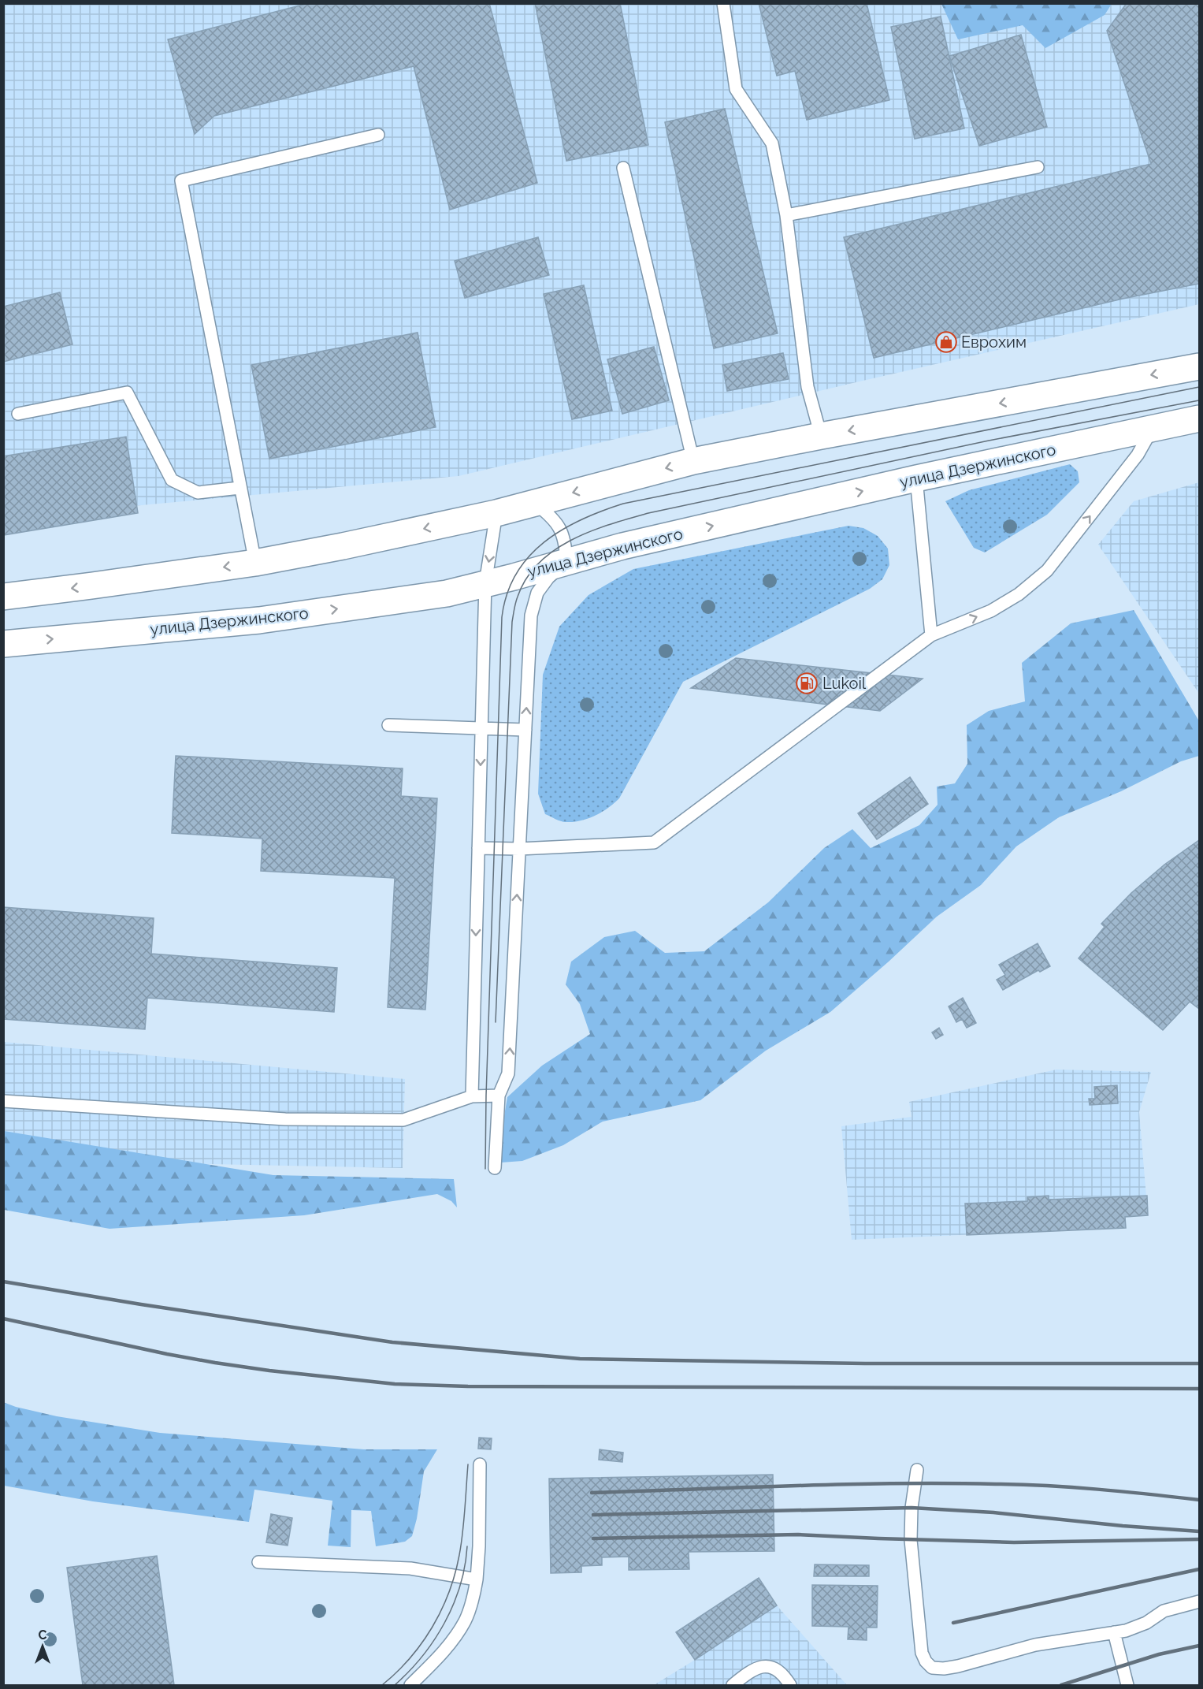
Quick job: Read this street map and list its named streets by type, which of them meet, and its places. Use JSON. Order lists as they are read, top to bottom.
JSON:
{
  "streets": {
    "main road": ["улица Дзержинского"]
  },
  "places": {
    "shop": ["Еврохим"],
    "fuel station": ["Lukoil"]
  },
  "north": "top"
}
